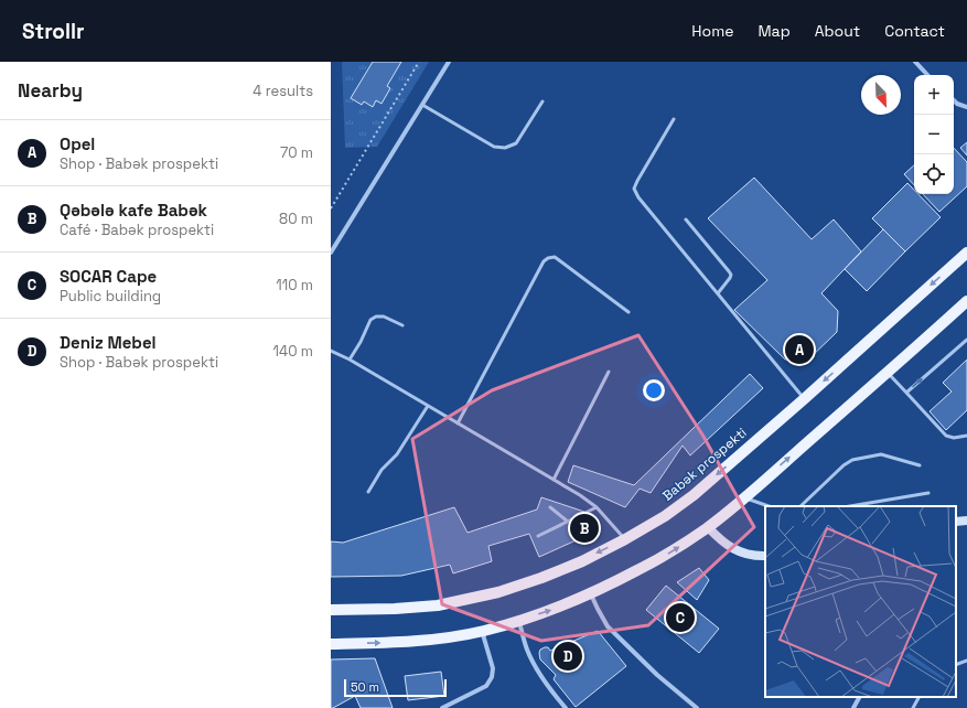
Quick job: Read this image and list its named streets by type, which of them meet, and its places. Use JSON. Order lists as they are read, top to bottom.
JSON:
{
  "streets": {
    "main road": ["Babək prospekti"]
  },
  "scale_bar": "50 m",
  "north": "bottom right",
  "page": {
    "header": "Strollr",
    "nav": [
      "Home",
      "Map",
      "About",
      "Contact"
    ],
    "heading": ["Nearby", "4 results"],
    "map_buttons": ["+", "−"],
    "list": [
      {
        "mark": "A",
        "name": "Opel",
        "note": "Shop · Babək prospekti",
        "value": "70 m"
      },
      {
        "mark": "B",
        "name": "Qəbələ kafe Babək",
        "note": "Café · Babək prospekti",
        "value": "80 m"
      },
      {
        "mark": "C",
        "name": "SOCAR Cape",
        "note": "Public building",
        "value": "110 m"
      },
      {
        "mark": "D",
        "name": "Deniz Mebel",
        "note": "Shop · Babək prospekti",
        "value": "140 m"
      }
    ],
    "pins": [
      "A",
      "B",
      "C",
      "D"
    ],
    "scale": "50 m"
  }
}
